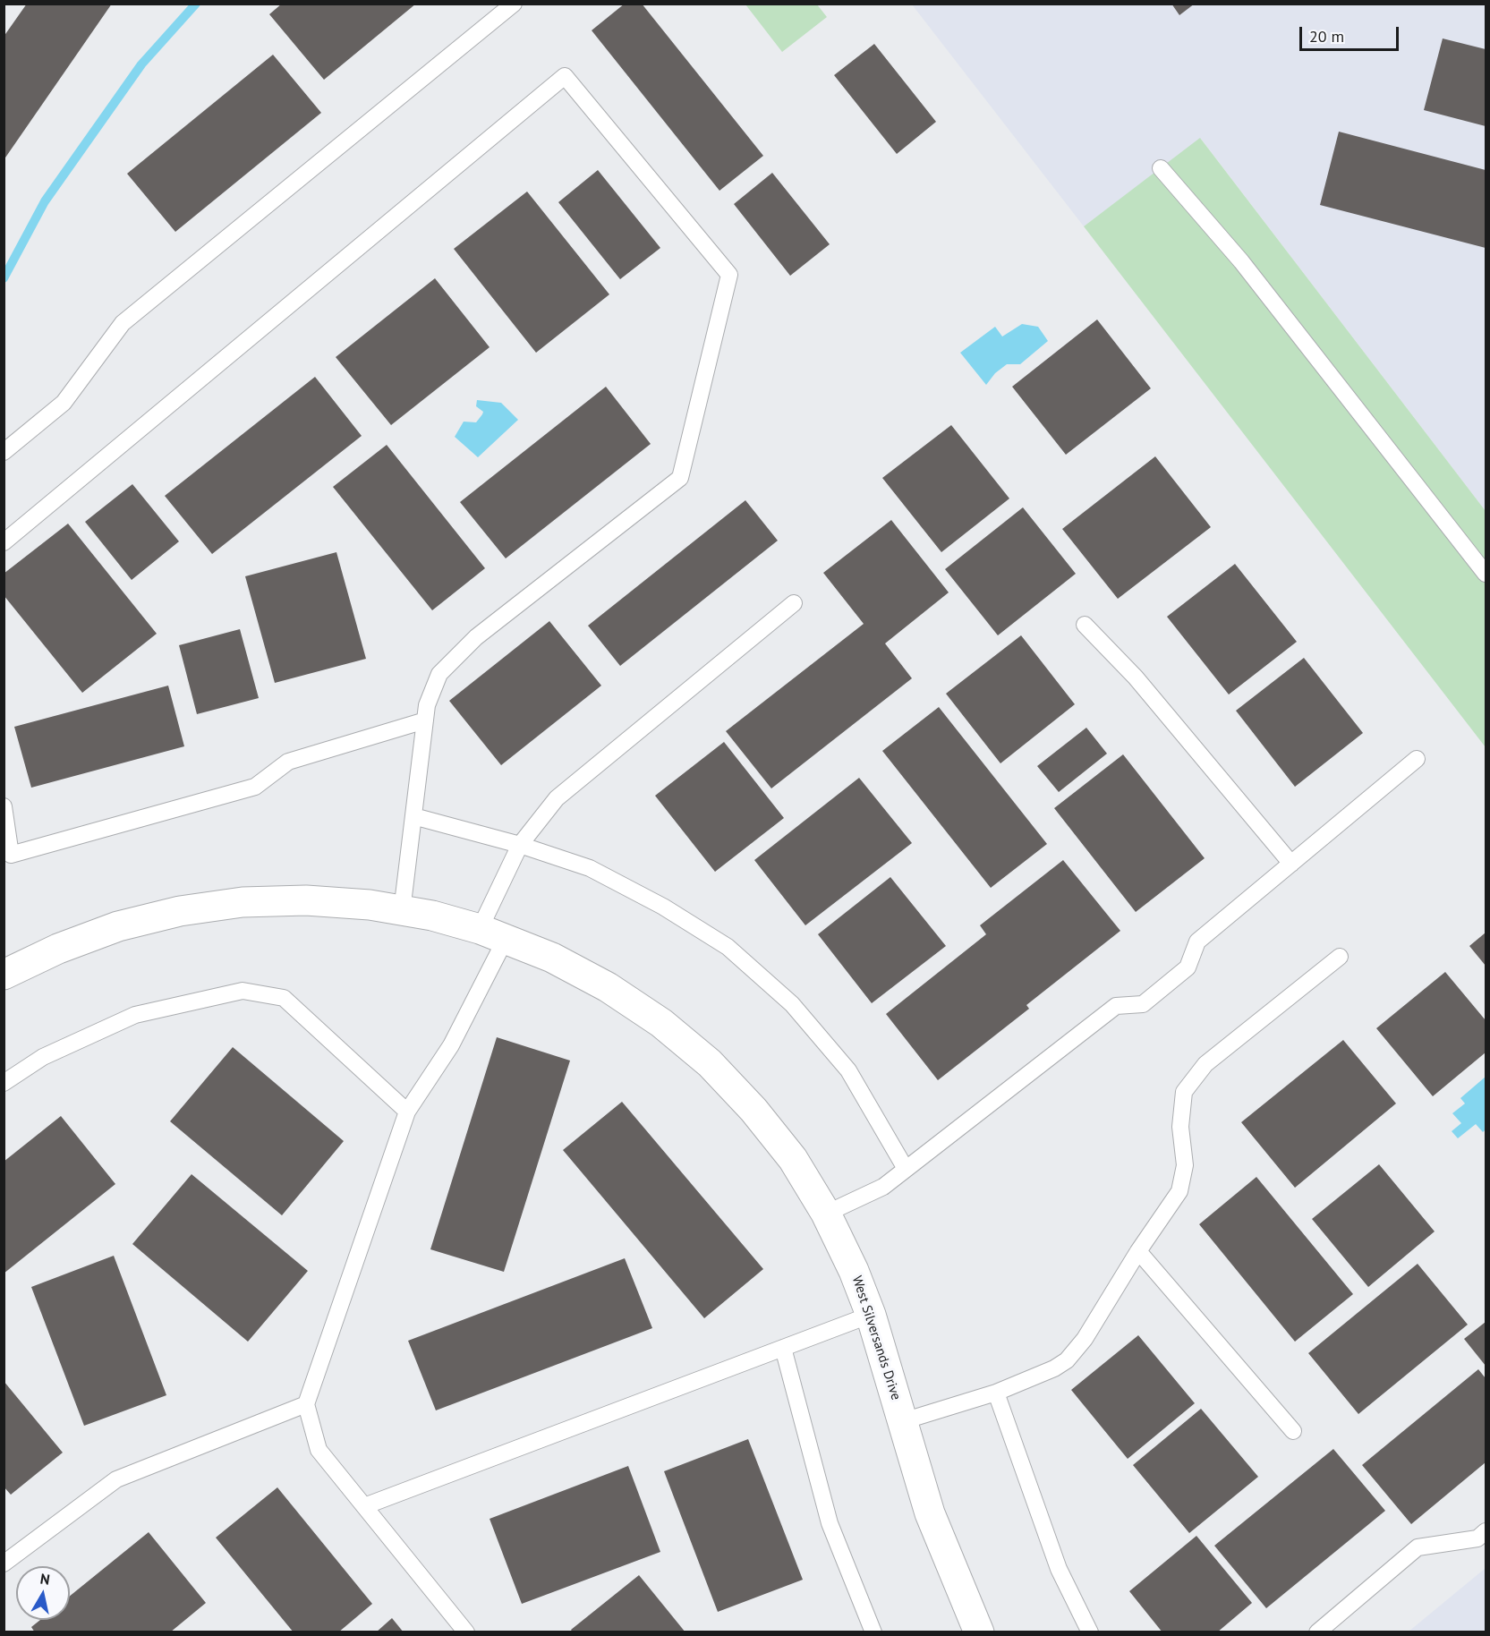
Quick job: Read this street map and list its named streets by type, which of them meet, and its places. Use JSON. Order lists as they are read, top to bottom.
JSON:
{
  "streets": {
    "street": ["West Silversands Drive"]
  },
  "scale_bar": "20 m",
  "north": "top"
}
